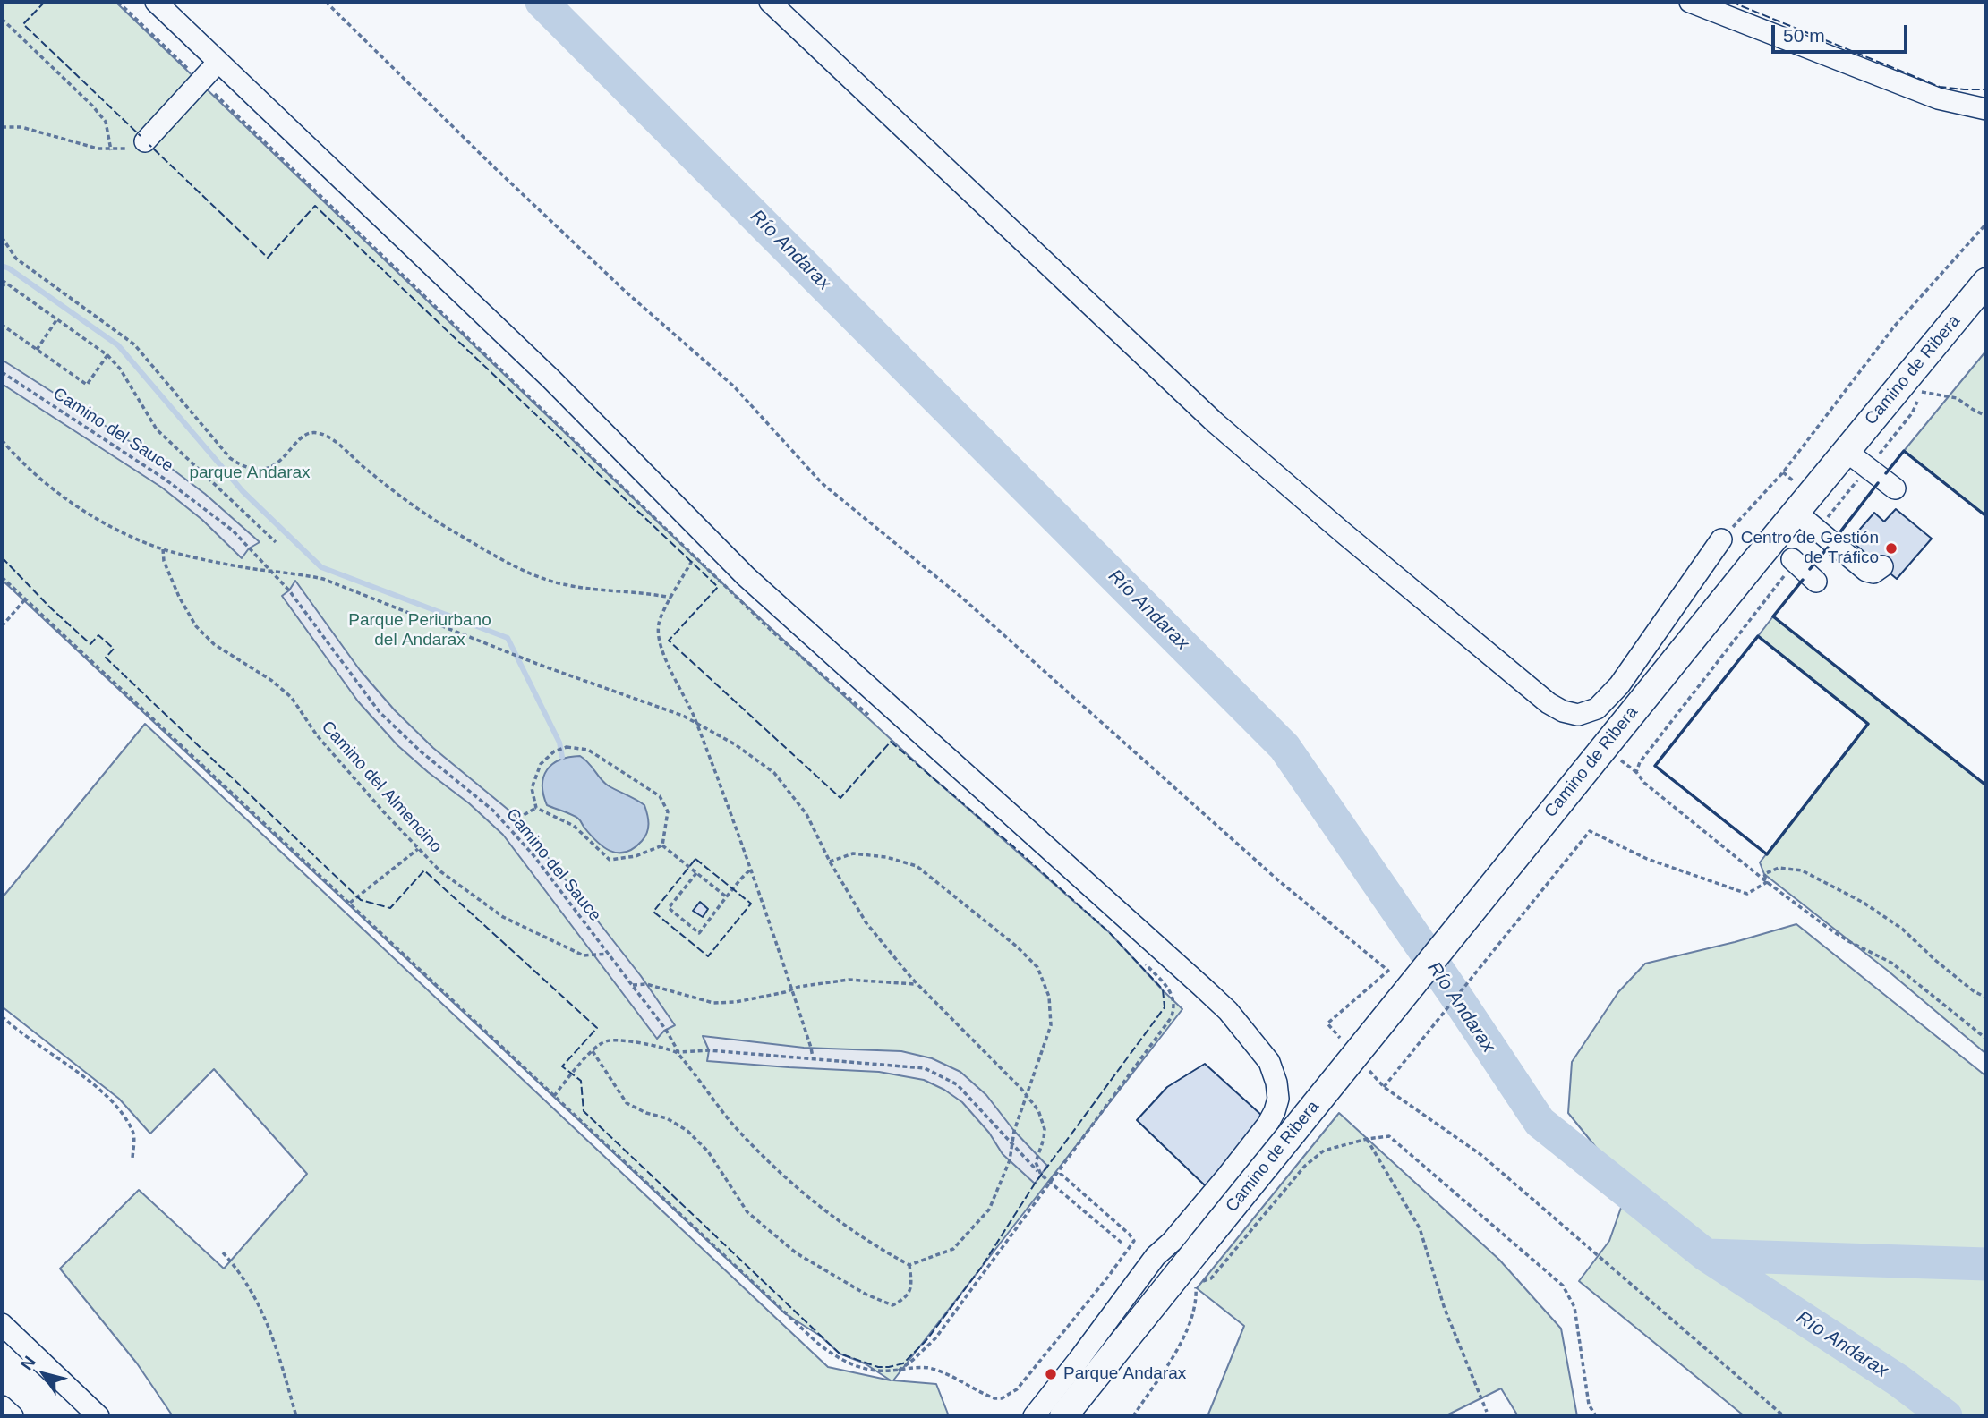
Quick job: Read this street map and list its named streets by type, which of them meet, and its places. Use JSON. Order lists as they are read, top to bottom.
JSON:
{
  "streets": {
    "main road": ["Camino de Ribera"],
    "path": ["Camino del Sauce", "Camino del Almencino"]
  },
  "crossings": [
    ["Camino del Sauce", "Camino del Almencino"]
  ],
  "water": ["Río Andarax"],
  "parks": ["parque Andarax", "Parque Periurbano del Andarax"],
  "places": ["Centro de Gestión de Tráfico", "Parque Andarax"],
  "scale_bar": "50 m",
  "north": "top left"
}
